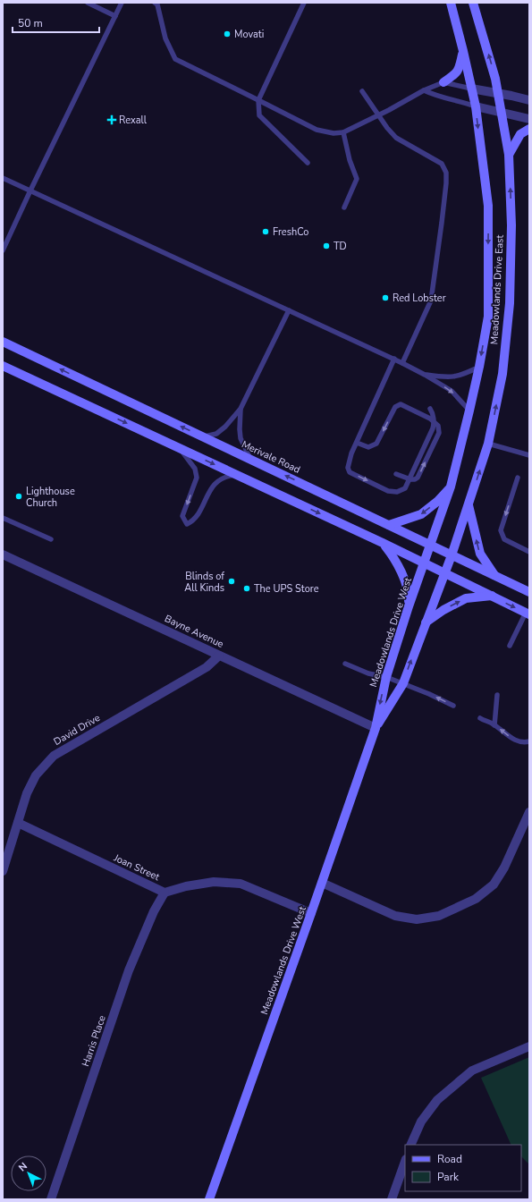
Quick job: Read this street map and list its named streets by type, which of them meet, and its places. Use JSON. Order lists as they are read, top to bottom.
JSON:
{
  "streets": {
    "main road": ["Meadowlands Drive East", "Merivale Road", "Meadowlands Drive West"],
    "street": [
      "Bayne Avenue",
      "David Drive",
      "Joan Street",
      "Harris Place"
    ]
  },
  "crossings": [
    ["Meadowlands Drive East", "Merivale Road"],
    ["Meadowlands Drive East", "Meadowlands Drive West"],
    ["Bayne Avenue", "Meadowlands Drive West"],
    ["Bayne Avenue", "David Drive"],
    ["Meadowlands Drive West", "Joan Street"],
    ["David Drive", "Joan Street"],
    ["Joan Street", "Harris Place"]
  ],
  "places": {
    "other": [
      "Movati",
      "FreshCo",
      "TD",
      "Red Lobster",
      "Lighthouse Church",
      "Blinds of All Kinds",
      "The UPS Store"
    ],
    "health": ["Rexall"]
  },
  "legend": ["Road", "Park"],
  "scale_bar": "50 m",
  "north": "top left"
}
